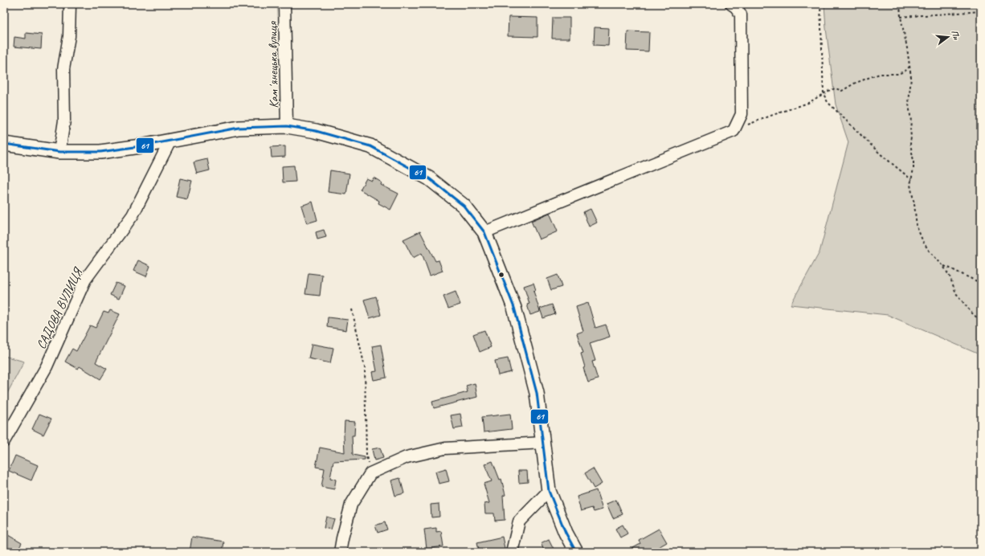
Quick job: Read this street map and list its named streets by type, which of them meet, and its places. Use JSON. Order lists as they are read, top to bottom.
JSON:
{
  "streets": {
    "street": ["Камʼянецька вулиця", "САДОВА ВУЛИЦЯ"]
  },
  "lines": ["transit line 61"],
  "north": "right"
}
